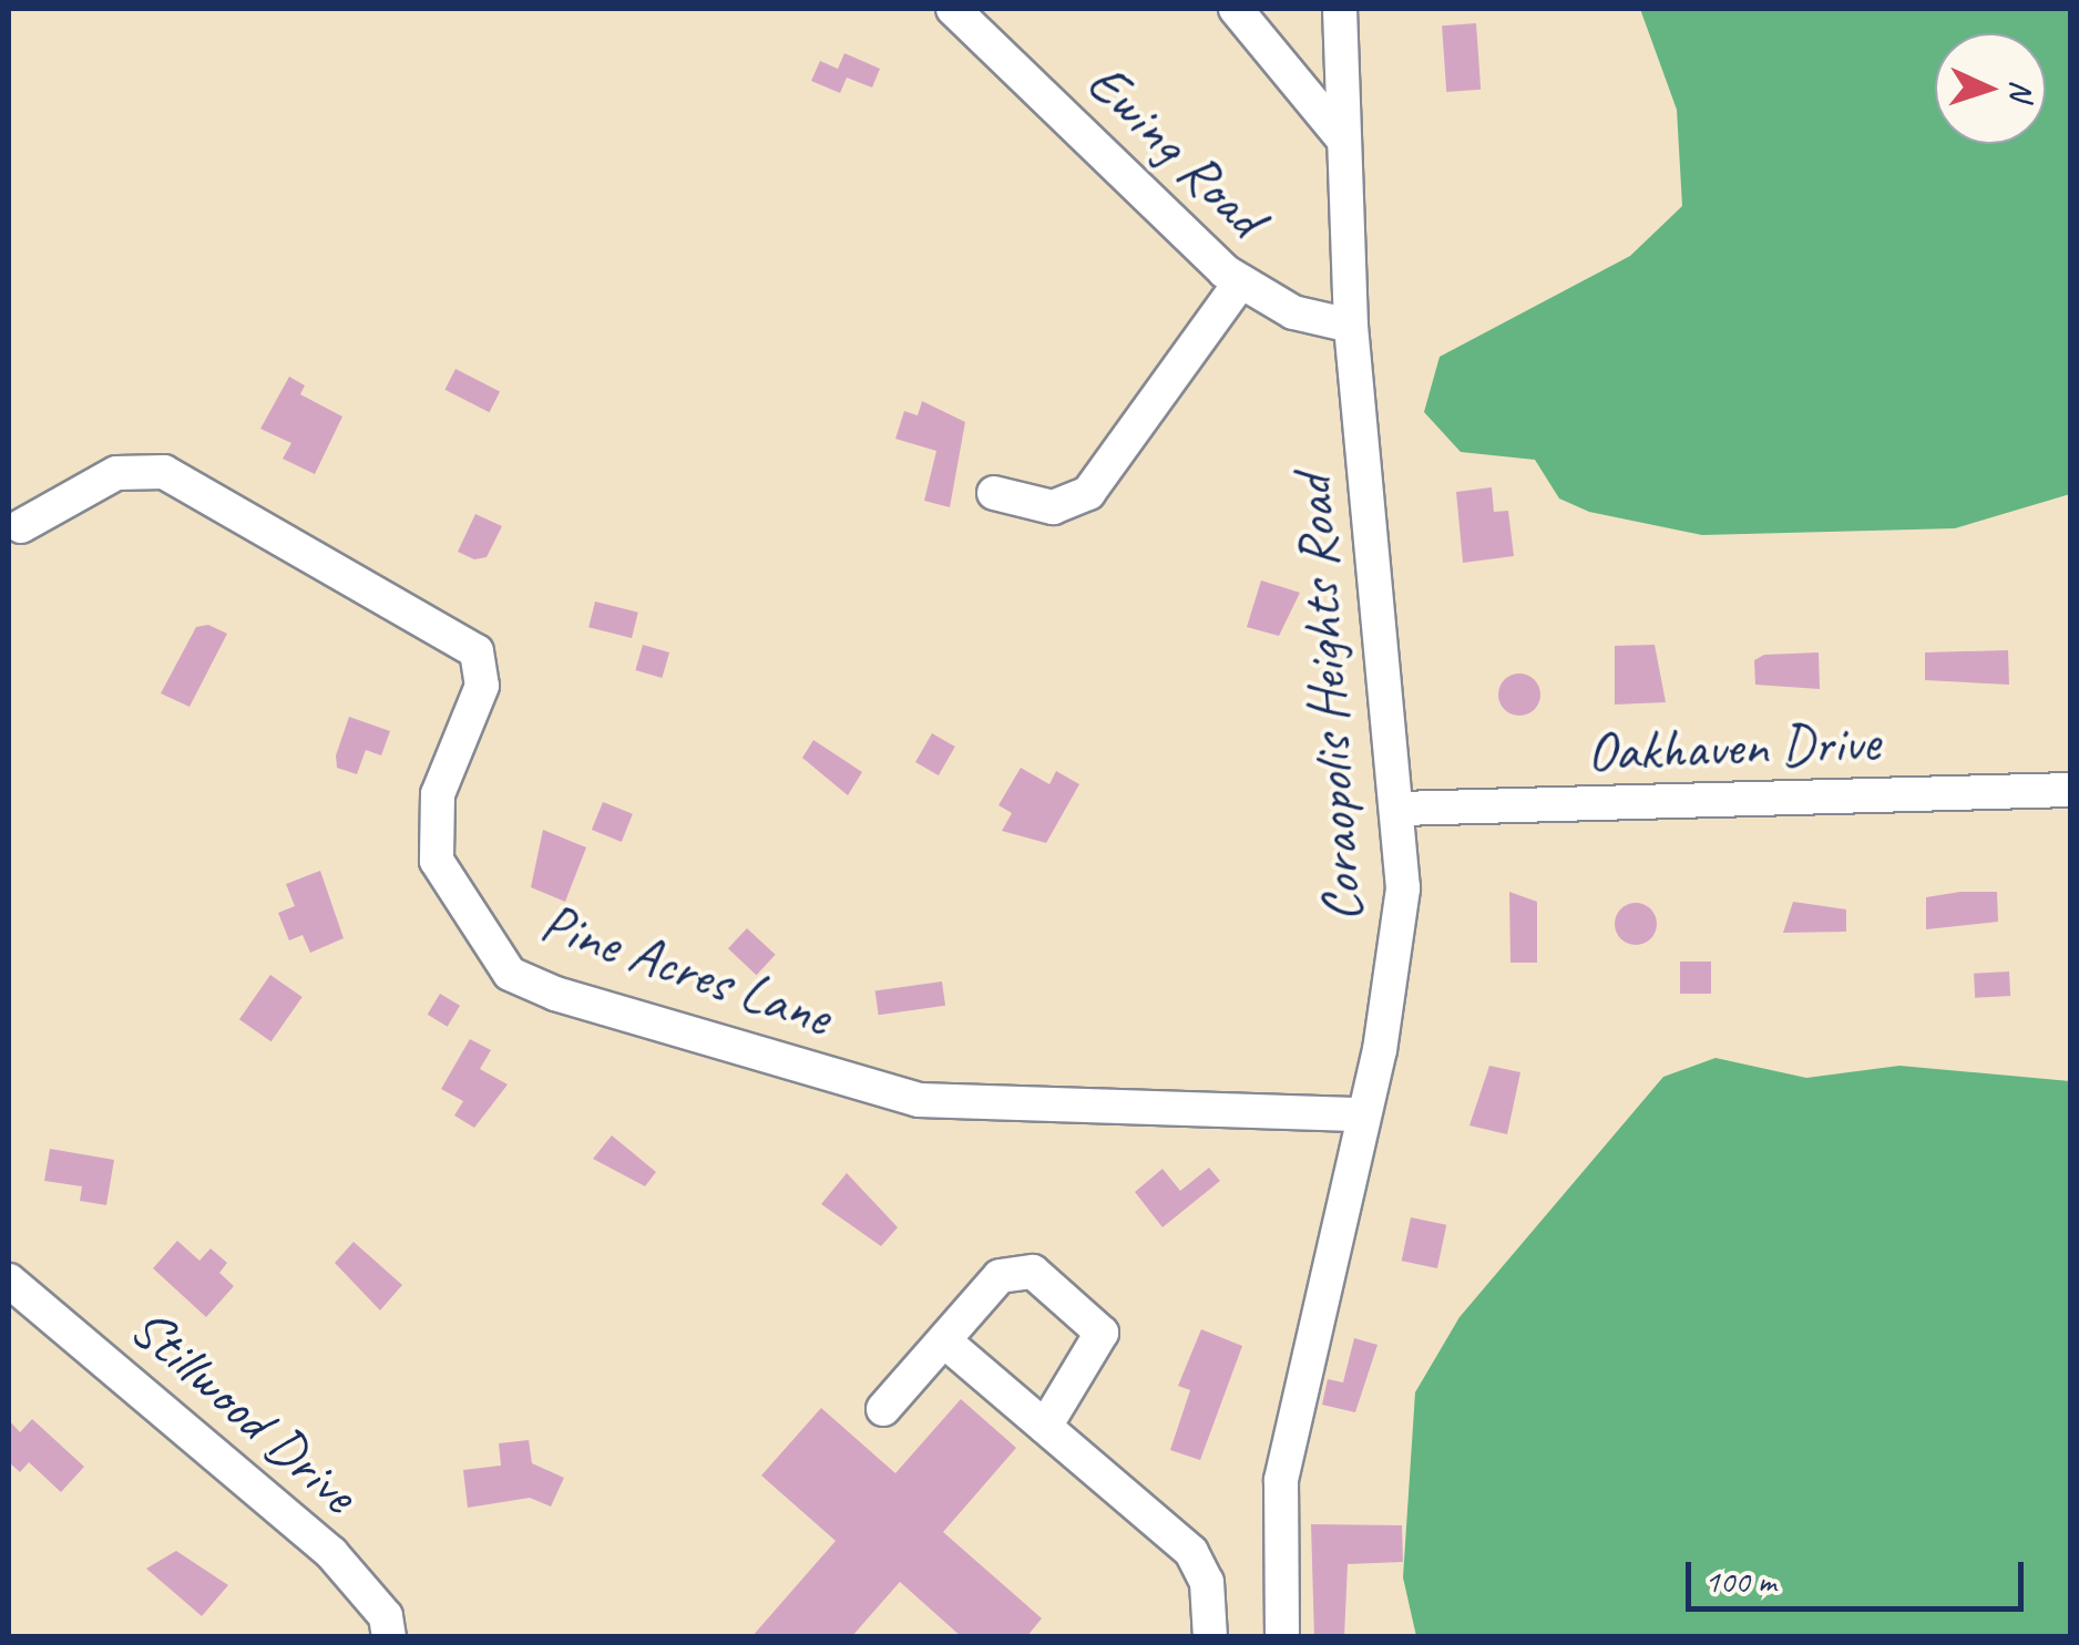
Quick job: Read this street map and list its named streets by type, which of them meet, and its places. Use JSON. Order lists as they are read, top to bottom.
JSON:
{
  "streets": {
    "street": [
      "Ewing Road",
      "Coraopolis Heights Road",
      "Oakhaven Drive",
      "Pine Acres Lane",
      "Stillwood Drive"
    ]
  },
  "crossings": [
    ["Ewing Road", "Coraopolis Heights Road"],
    ["Coraopolis Heights Road", "Oakhaven Drive"],
    ["Coraopolis Heights Road", "Pine Acres Lane"]
  ],
  "scale_bar": "100 m",
  "north": "right"
}
